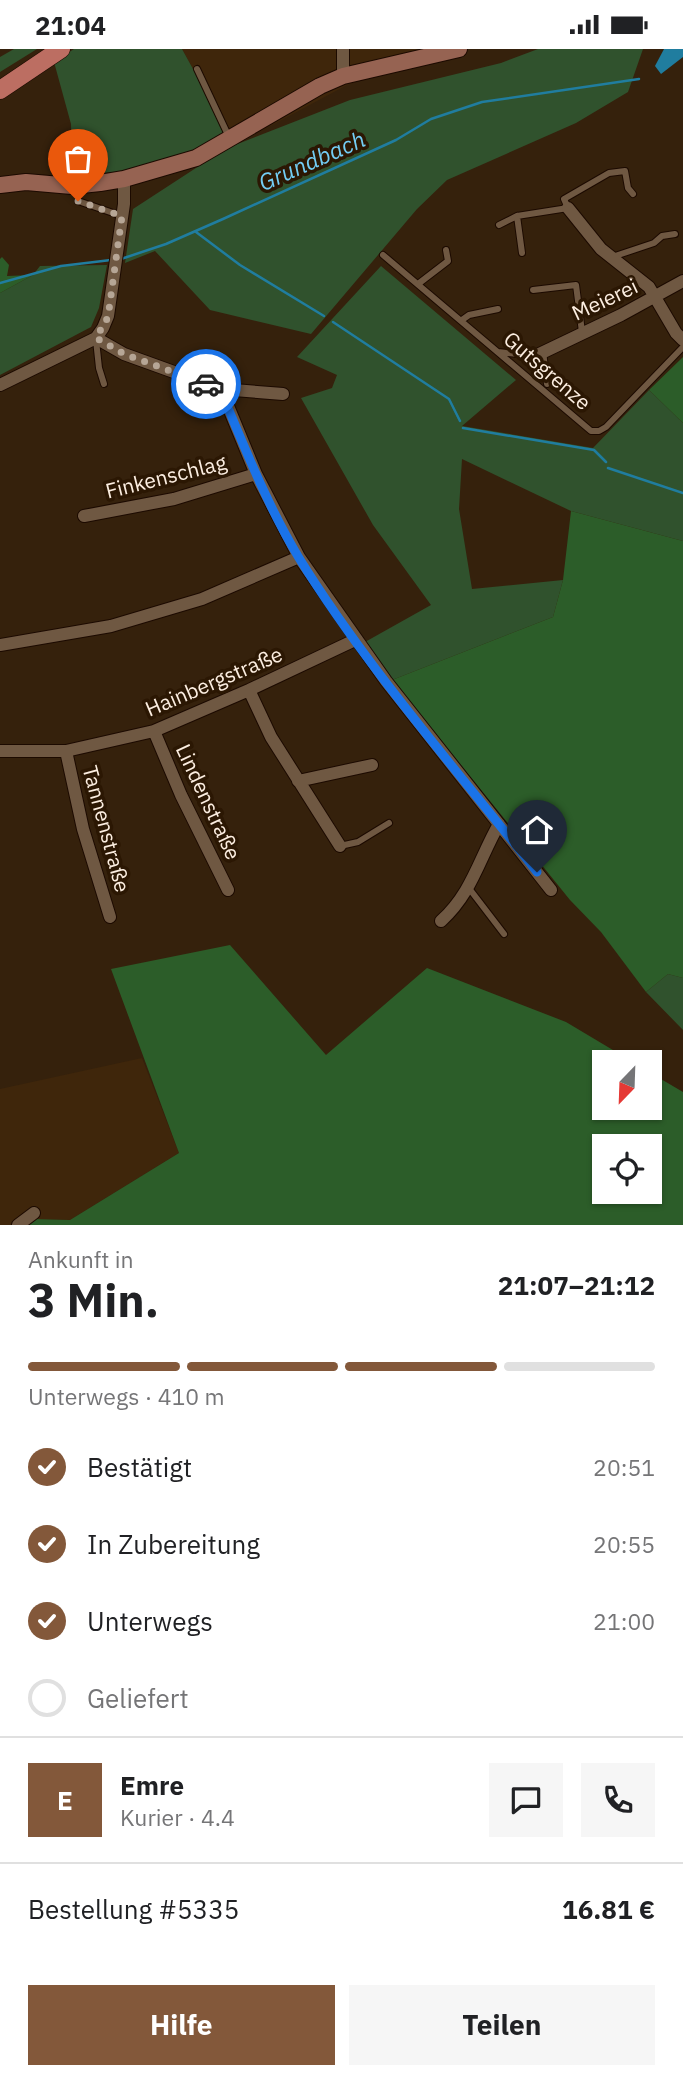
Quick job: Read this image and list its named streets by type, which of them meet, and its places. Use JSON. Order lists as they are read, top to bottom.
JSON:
{
  "streets": {
    "street": [
      "Meierei",
      "Finkenschlag",
      "Hainbergstraße",
      "Lindenstraße",
      "Tannenstraße"
    ],
    "lane": ["Gutsgrenze"]
  },
  "crossings": [
    ["Meierei", "Gutsgrenze"],
    ["Hainbergstraße", "Lindenstraße"],
    ["Hainbergstraße", "Tannenstraße"]
  ],
  "water": ["Grundbach"],
  "north": "bottom left",
  "page": {
    "status": "21:04",
    "heading": ["3 Min.", "Ankunft in", "21:07–21:12"],
    "panel": [
      "Emre",
      "Kurier · 4.4",
      "Bestellung #5335",
      "16.81 €"
    ],
    "bar": "Unterwegs · 410 m",
    "list": [
      ["Bestätigt", "20:51"],
      ["In Zubereitung", "20:55"],
      ["Unterwegs", "21:00"],
      "Geliefert"
    ],
    "round": "E",
    "buttons": ["Hilfe", "Teilen"]
  }
}
